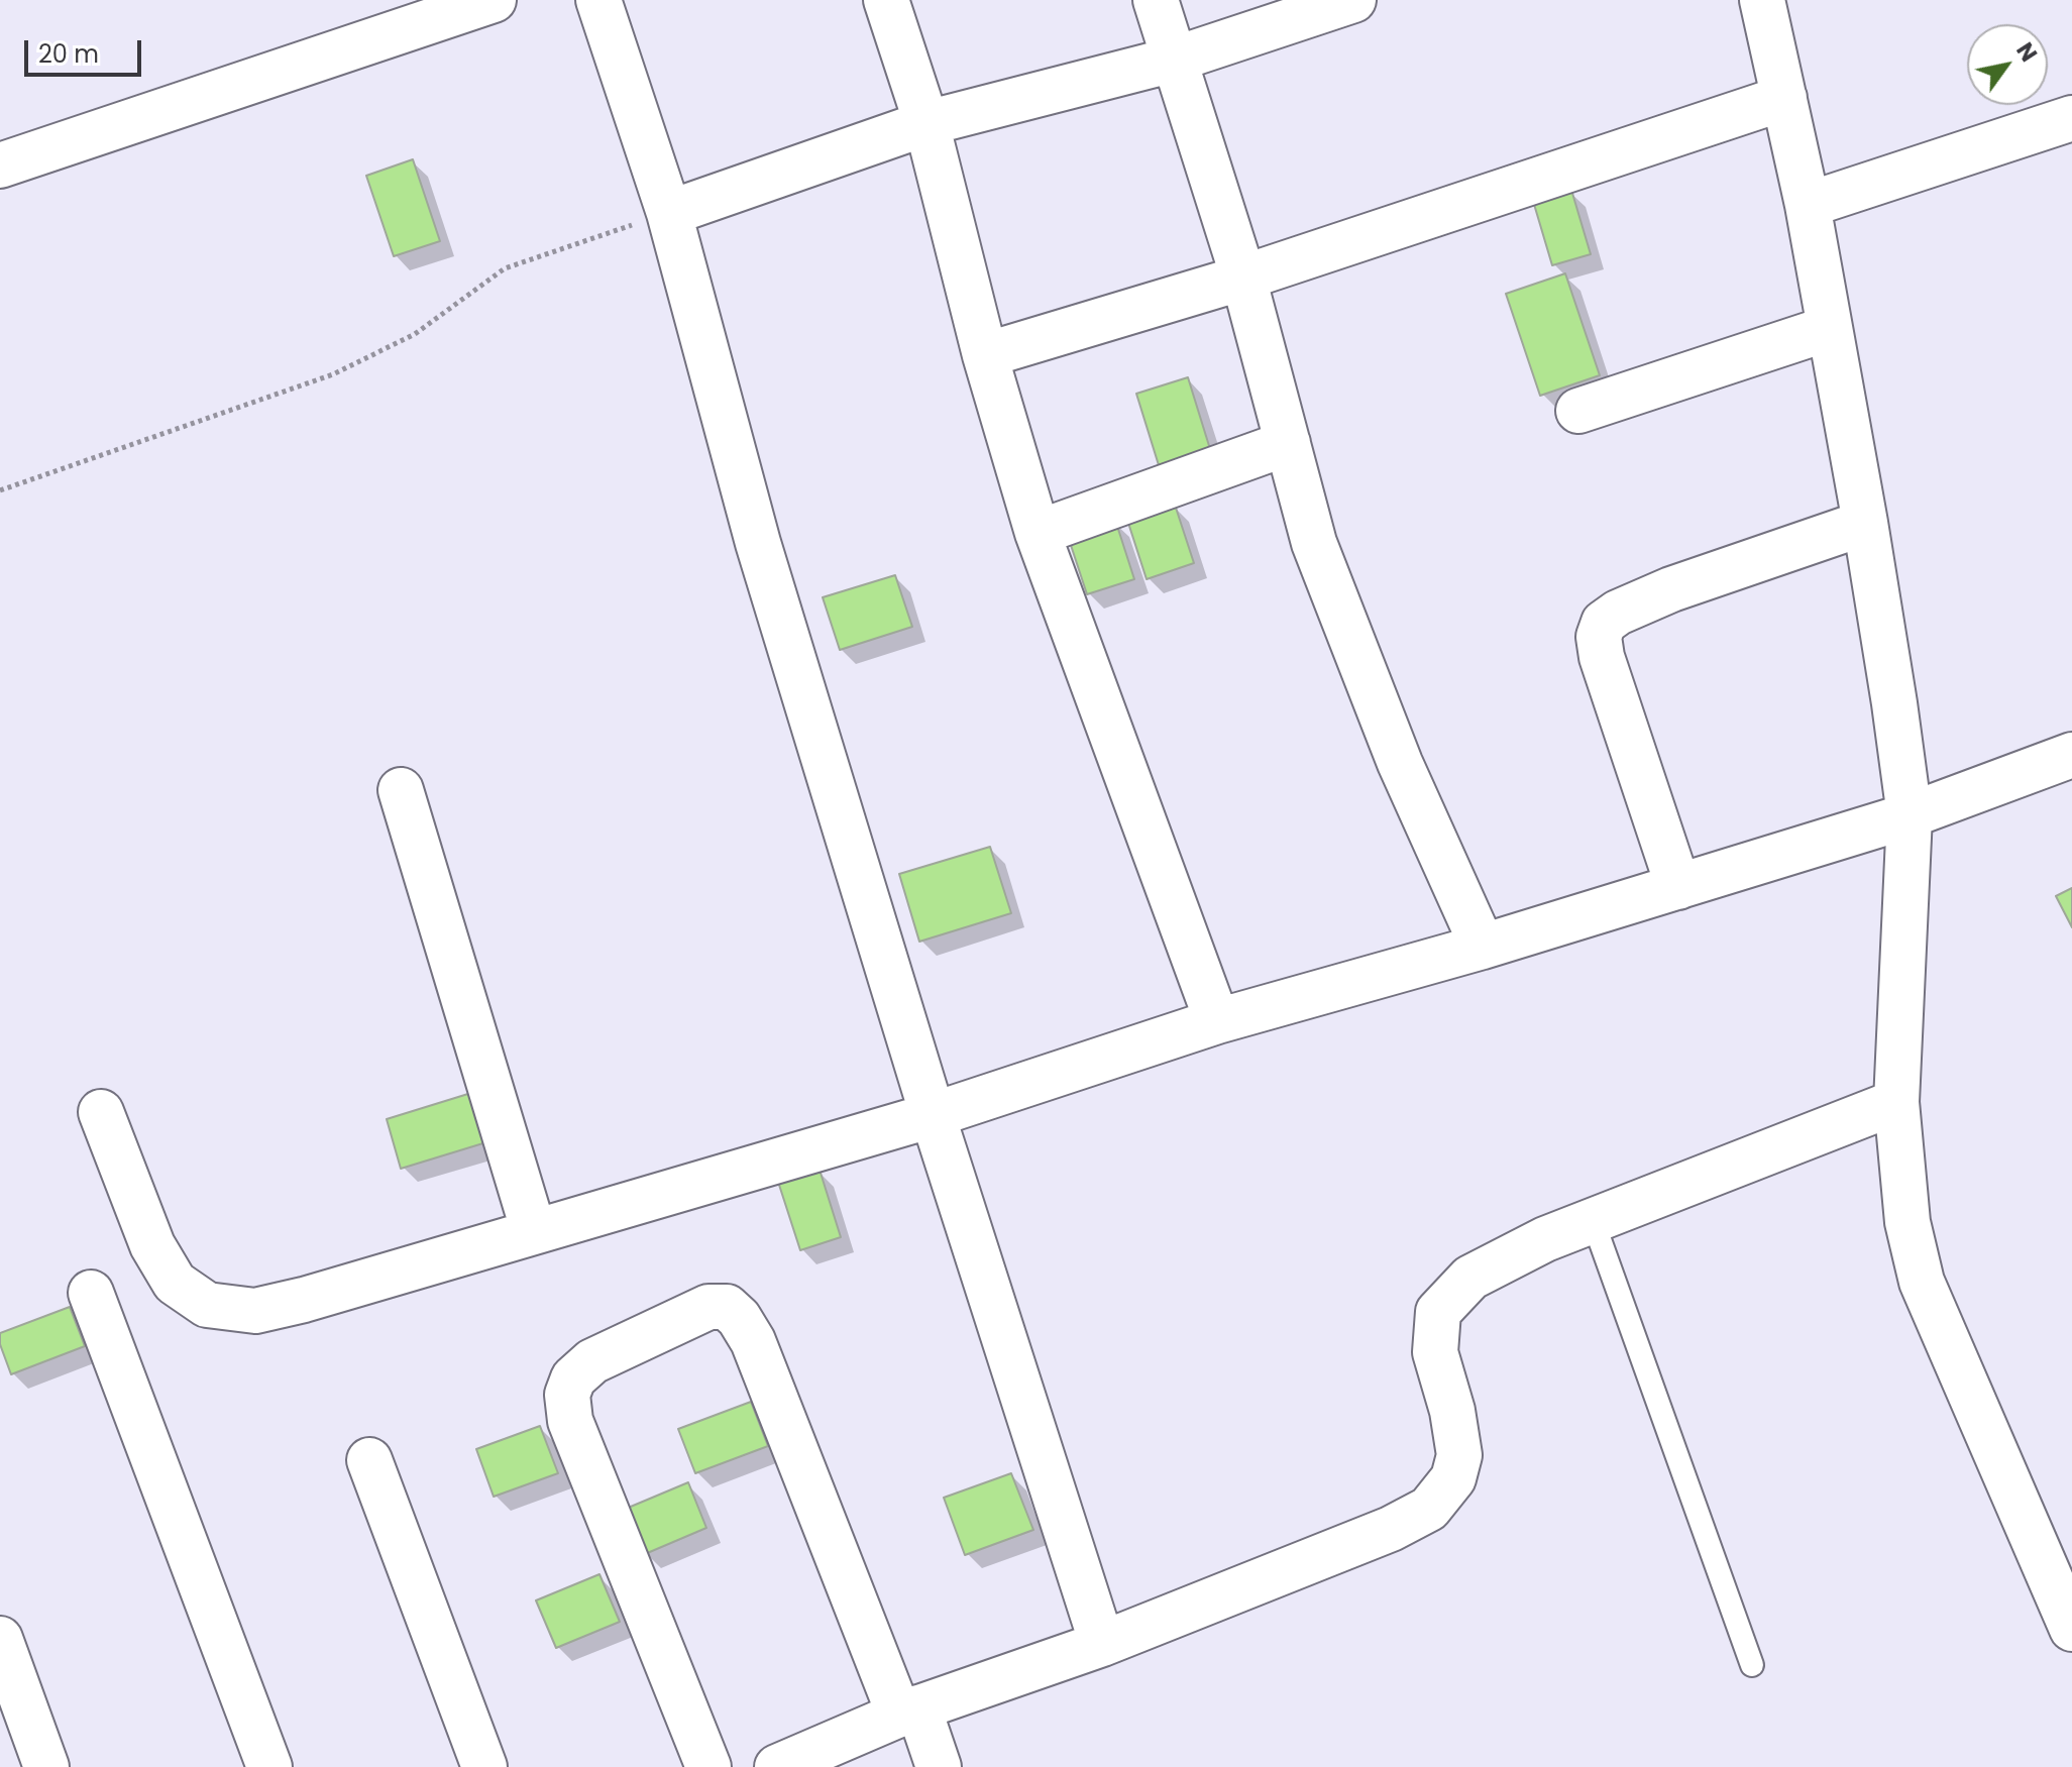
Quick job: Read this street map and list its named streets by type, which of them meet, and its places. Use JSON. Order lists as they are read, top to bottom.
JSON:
{
  "scale_bar": "20 m",
  "north": "top right"
}
